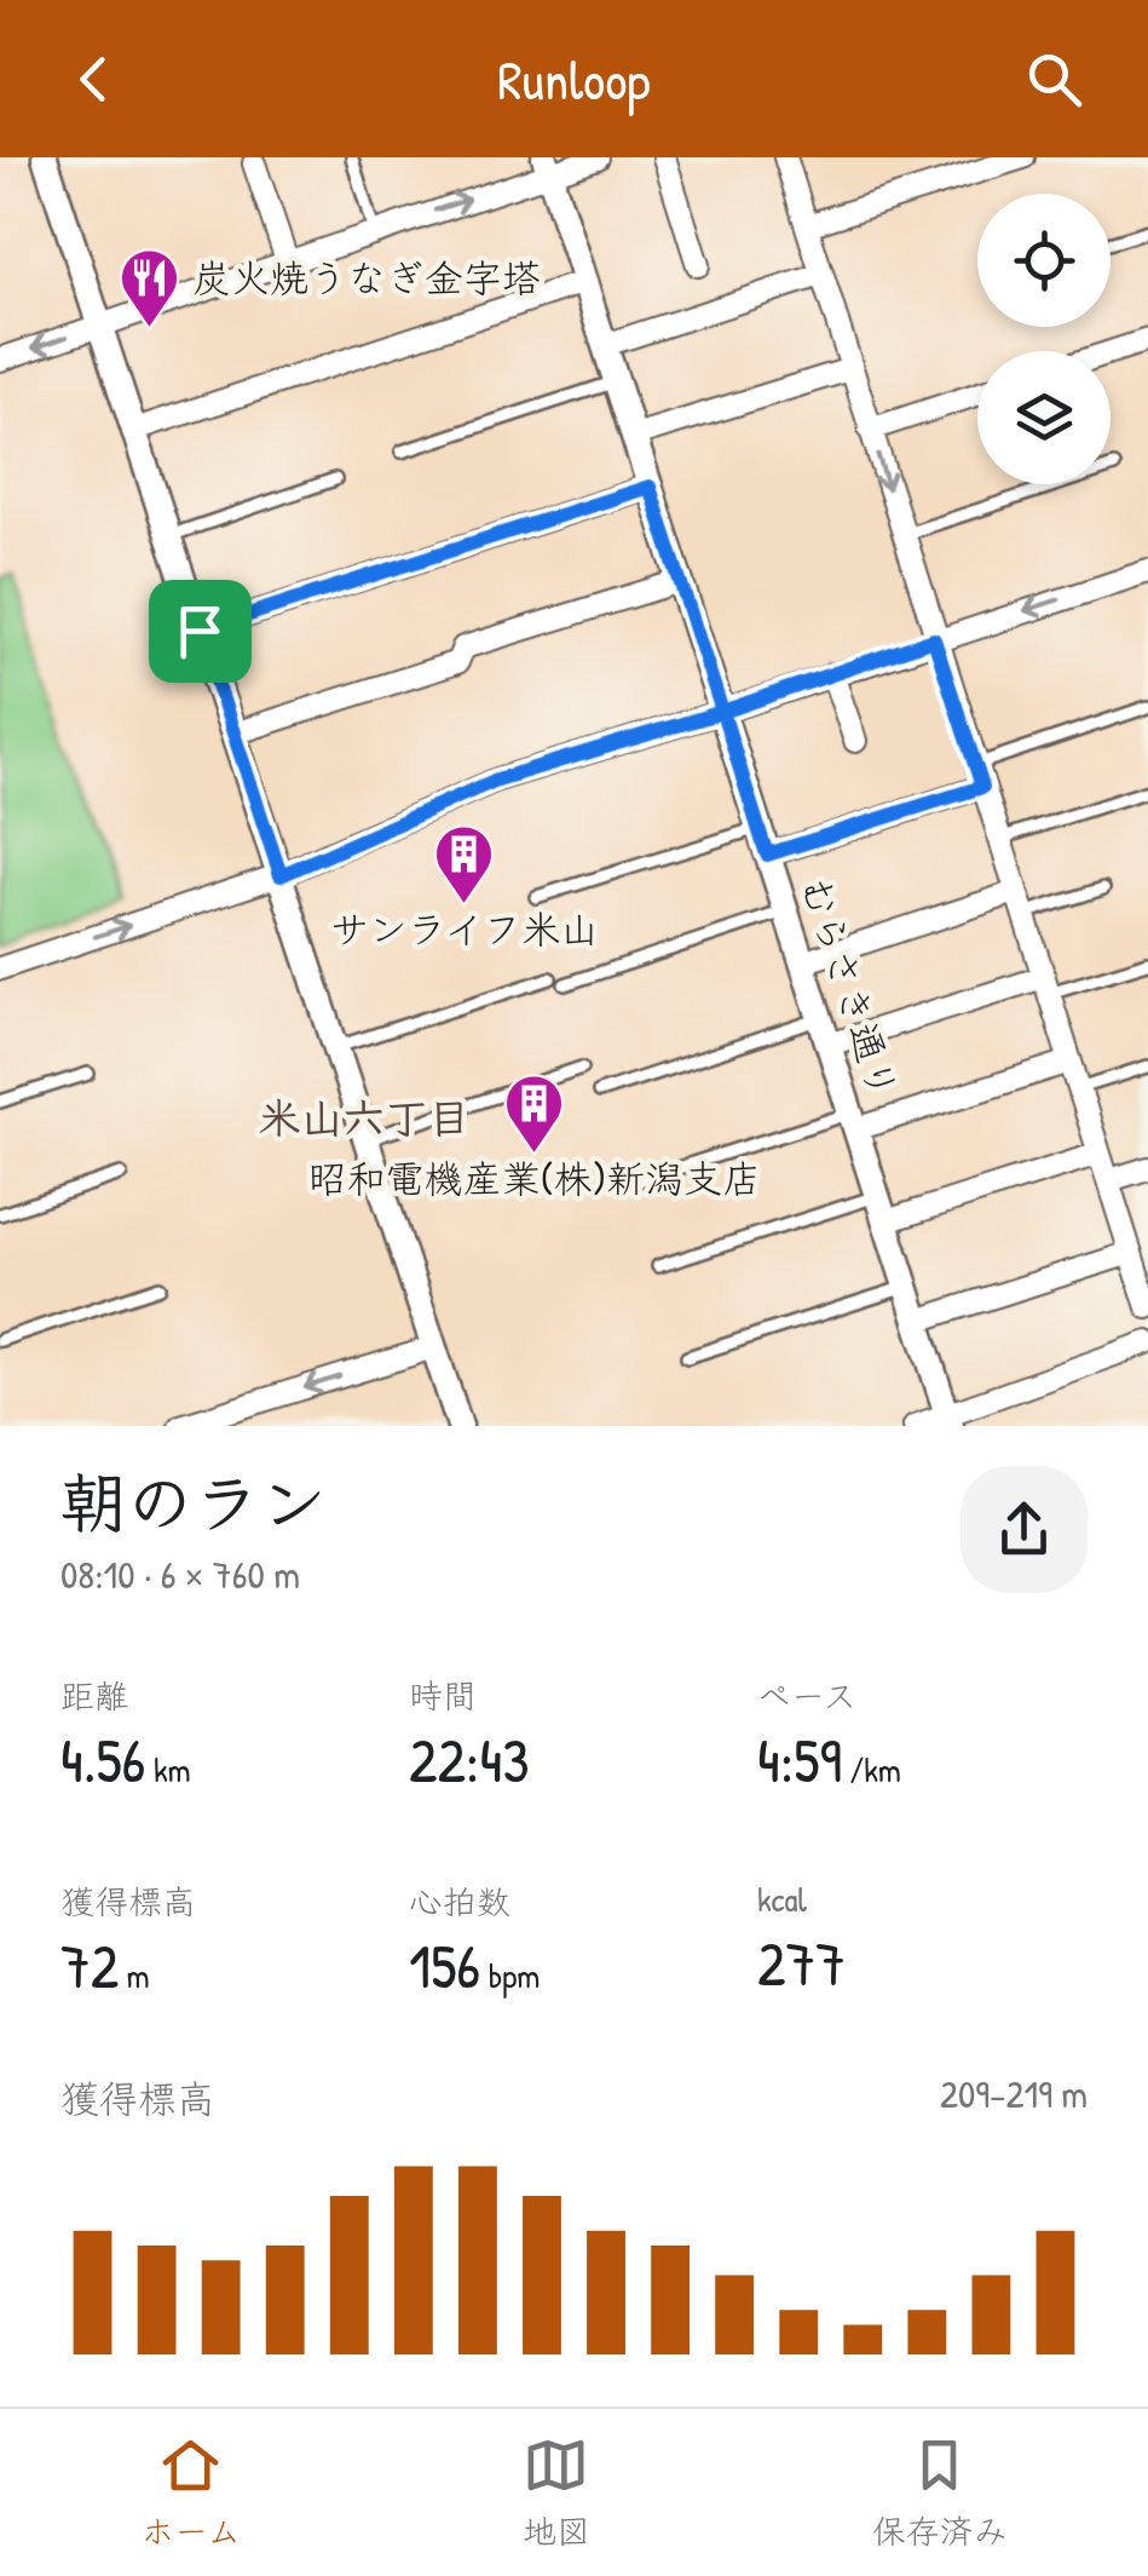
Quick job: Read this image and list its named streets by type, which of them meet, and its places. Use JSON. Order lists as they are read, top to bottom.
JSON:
{
  "streets": {
    "street": ["むらさき通り"]
  },
  "districts": ["米山六丁目"],
  "places": {
    "restaurant": ["炭火焼うなぎ金字塔"],
    "building": ["サンライフ米山", "昭和電機産業(株)新潟支店"]
  },
  "page": {
    "header": "Runloop",
    "heading": ["朝のラン", "08:10 · 6 × 760 m"],
    "stats": [
      ["距離", "4.56 km"],
      ["時間", "22:43"],
      ["ペース", "4:59 /km"],
      ["獲得標高", "72 m"],
      ["心拍数", "156 bpm"],
      ["kcal", "277"]
    ],
    "chart": ["獲得標高", "209–219 m"],
    "tabs": ["ホーム", "地図", "保存済み"]
  }
}
